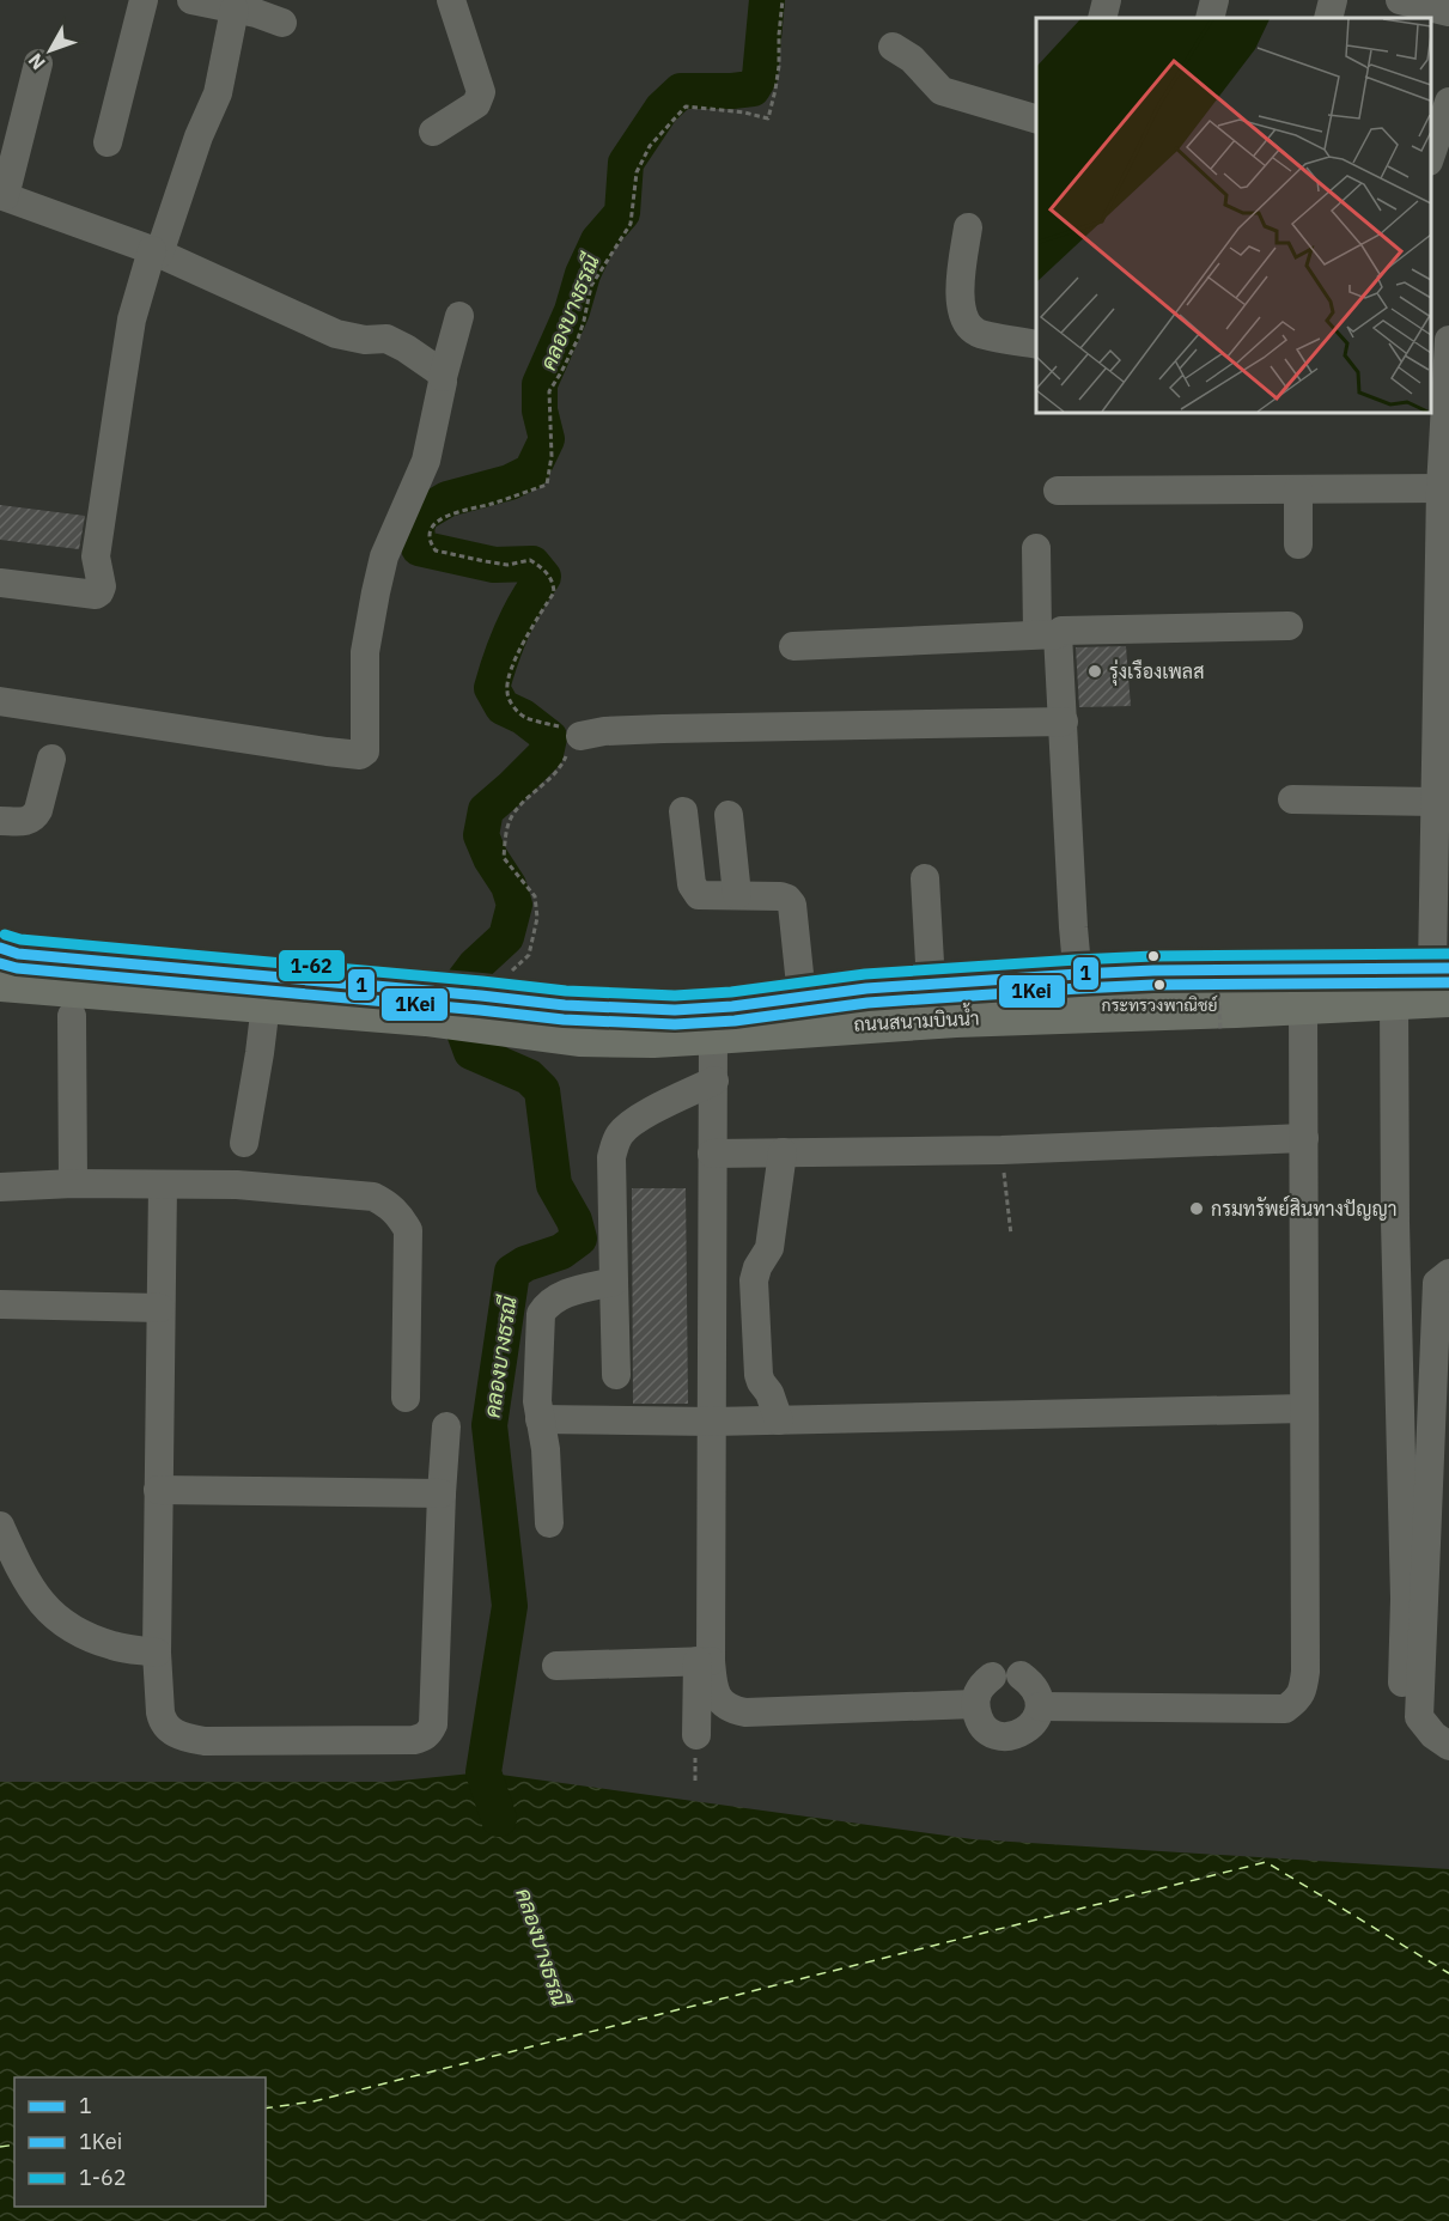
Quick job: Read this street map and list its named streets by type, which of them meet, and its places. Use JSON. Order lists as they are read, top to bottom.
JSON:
{
  "streets": {
    "main road": ["ถนนสนามบินน้ำ"]
  },
  "water": ["คลองบางธรณี"],
  "places": ["รุ่งเรืองเพลส", "กระทรวงพาณิชย์", "กรมทรัพย์สินทางปัญญา"],
  "lines": ["transit line 1-62", "transit line 1", "transit line 1Kei"],
  "legend": ["1", "1Kei", "1-62"],
  "north": "bottom left"
}
